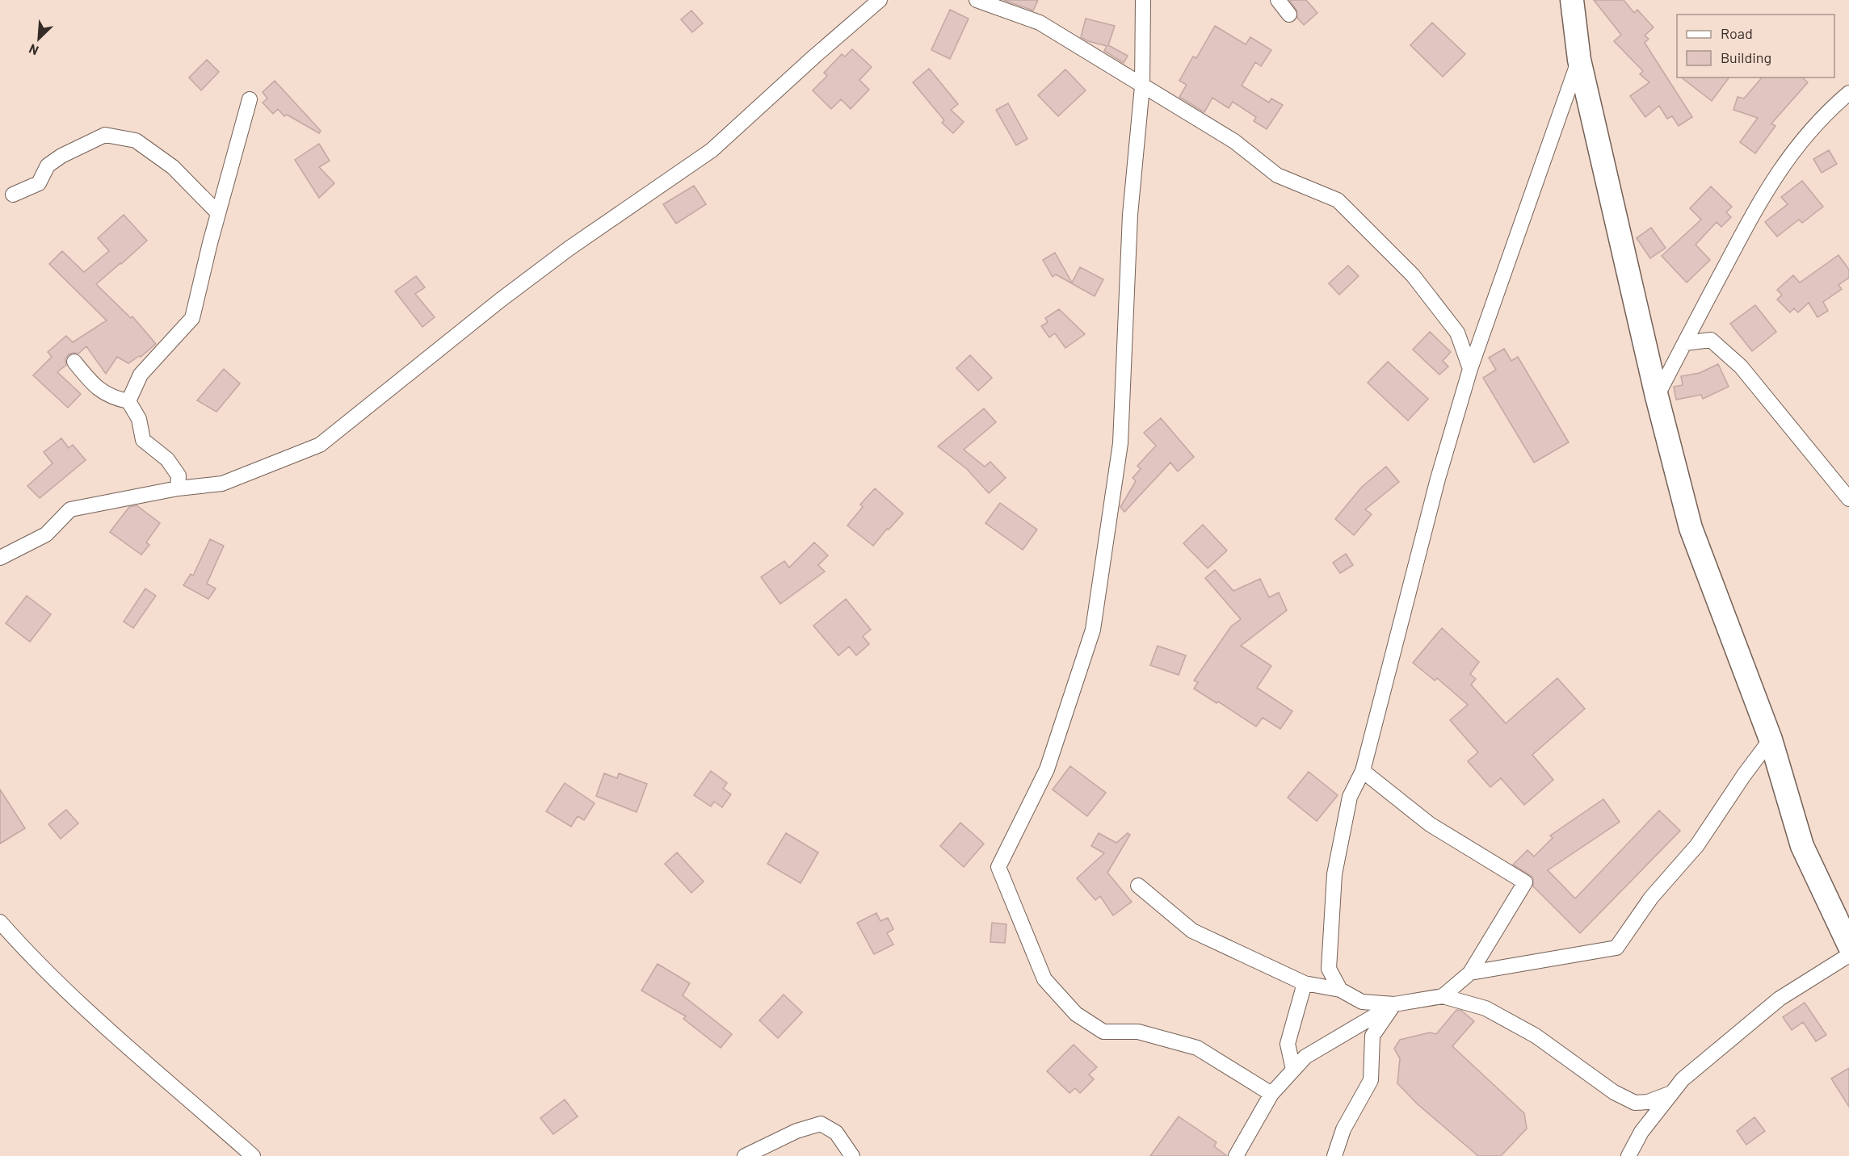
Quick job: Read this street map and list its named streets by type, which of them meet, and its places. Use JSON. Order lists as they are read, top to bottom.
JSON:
{
  "legend": ["Road", "Building"],
  "north": "bottom left"
}
